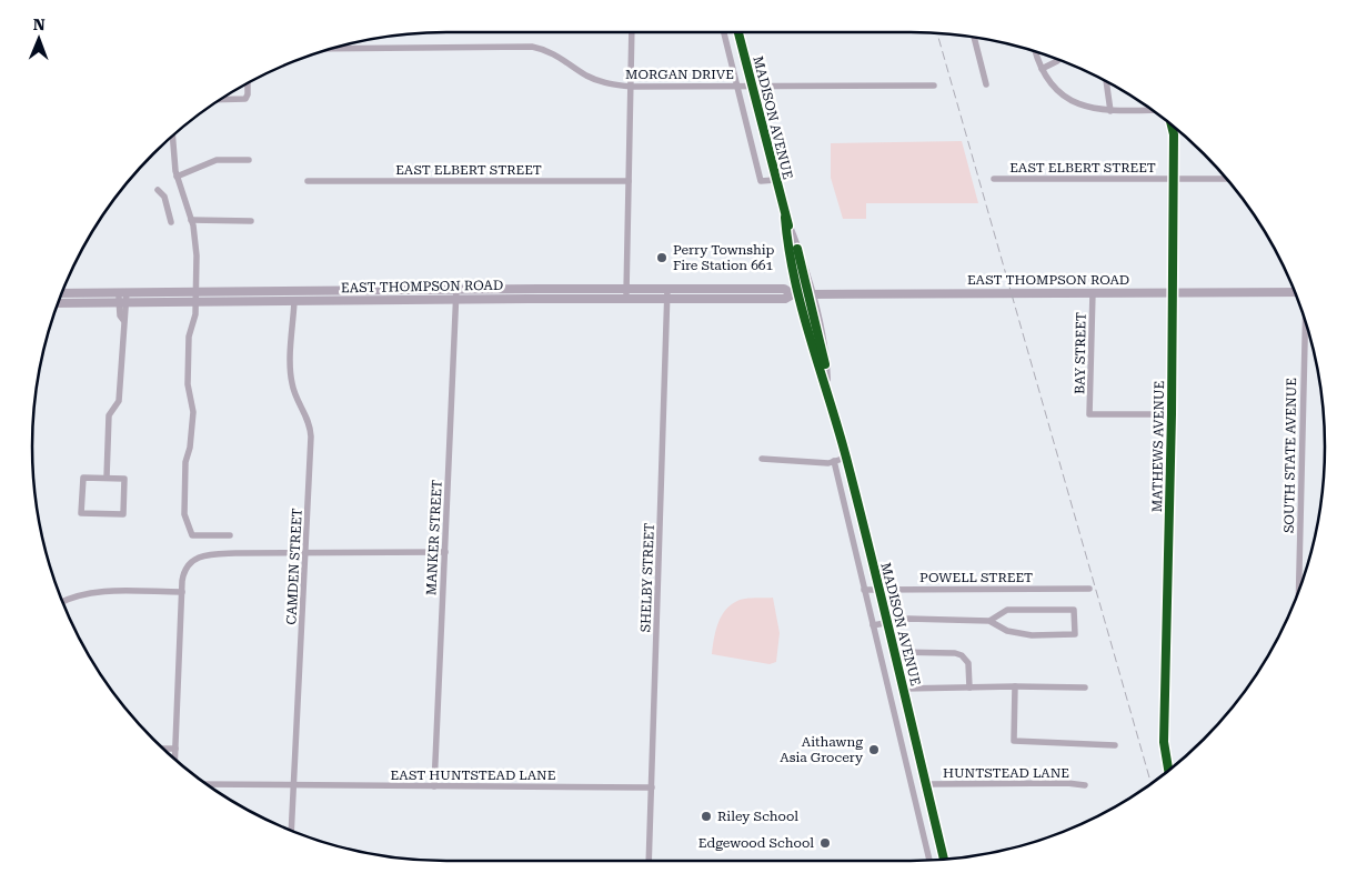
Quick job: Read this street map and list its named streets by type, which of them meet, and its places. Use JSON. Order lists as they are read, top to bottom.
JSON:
{
  "streets": {
    "main road": ["MADISON AVENUE", "EAST THOMPSON ROAD"],
    "street": [
      "MORGAN DRIVE",
      "EAST ELBERT STREET",
      "BAY STREET",
      "MATHEWS AVENUE",
      "SOUTH STATE AVENUE",
      "MANKER STREET",
      "CAMDEN STREET",
      "SHELBY STREET",
      "POWELL STREET",
      "HUNTSTEAD LANE",
      "EAST HUNTSTEAD LANE"
    ]
  },
  "crossings": [
    ["MORGAN DRIVE", "MADISON AVENUE"],
    ["MADISON AVENUE", "EAST THOMPSON ROAD"],
    ["MADISON AVENUE", "POWELL STREET"],
    ["MADISON AVENUE", "HUNTSTEAD LANE"],
    ["EAST ELBERT STREET", "MATHEWS AVENUE"],
    ["EAST THOMPSON ROAD", "BAY STREET"],
    ["EAST THOMPSON ROAD", "MATHEWS AVENUE"],
    ["EAST THOMPSON ROAD", "MANKER STREET"],
    ["EAST THOMPSON ROAD", "CAMDEN STREET"],
    ["EAST THOMPSON ROAD", "SHELBY STREET"],
    ["BAY STREET", "MATHEWS AVENUE"],
    ["MANKER STREET", "EAST HUNTSTEAD LANE"],
    ["CAMDEN STREET", "EAST HUNTSTEAD LANE"],
    ["SHELBY STREET", "EAST HUNTSTEAD LANE"]
  ],
  "places": [
    "Perry Township Fire Station 661",
    "Aithawng Asia Grocery",
    "Riley School",
    "Edgewood School"
  ],
  "north": "top"
}
